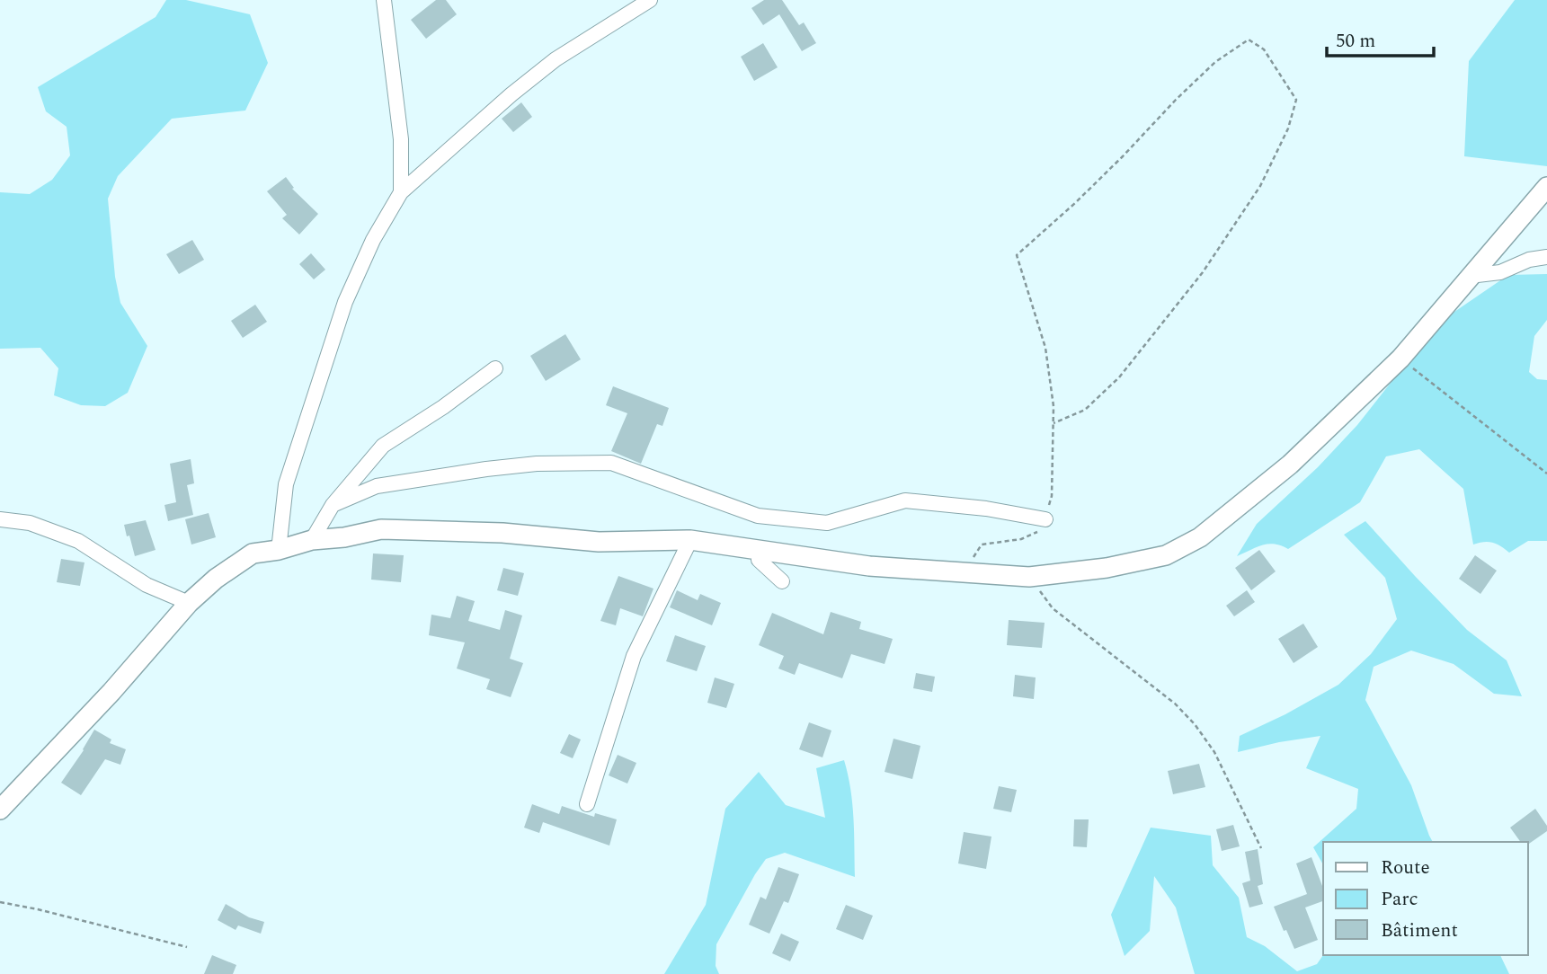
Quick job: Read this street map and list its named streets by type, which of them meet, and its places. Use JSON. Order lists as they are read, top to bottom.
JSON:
{
  "legend": ["Route", "Parc", "Bâtiment"],
  "scale_bar": "50 m"
}
